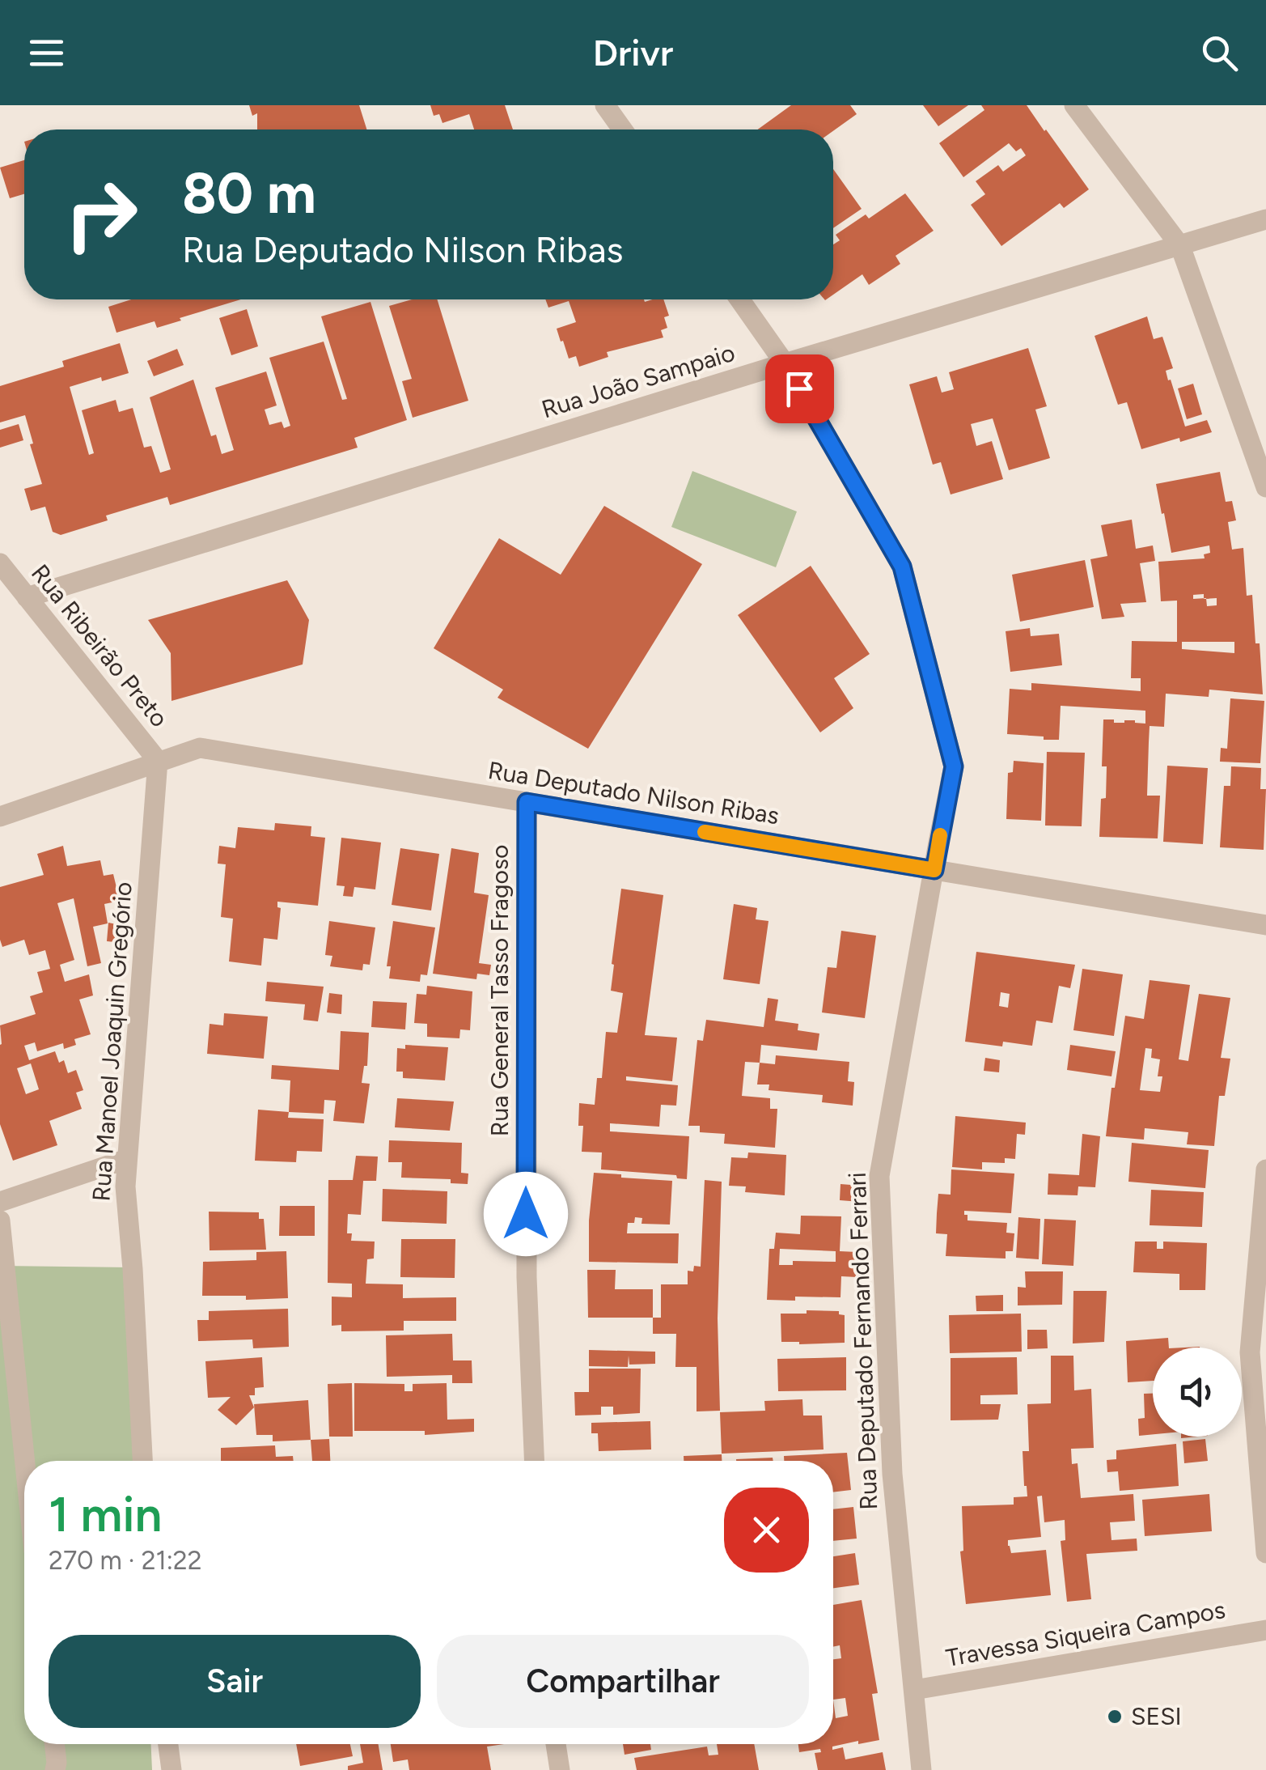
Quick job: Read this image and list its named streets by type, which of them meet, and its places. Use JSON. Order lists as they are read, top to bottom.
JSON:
{
  "streets": {
    "street": [
      "Rua João Sampaio",
      "Rua Ribeirão Preto",
      "Rua Deputado Nilson Ribas",
      "Rua General Tasso Fragoso",
      "Rua Manoel Joaquin Gregório",
      "Rua Deputado Fernando Ferrari",
      "Travessa Siqueira Campos"
    ]
  },
  "crossings": [
    ["Rua João Sampaio", "Rua Ribeirão Preto"],
    ["Rua João Sampaio", "Rua Deputado Fernando Ferrari"],
    ["Rua Ribeirão Preto", "Rua Deputado Nilson Ribas"],
    ["Rua Ribeirão Preto", "Rua Manoel Joaquin Gregório"],
    ["Rua Deputado Nilson Ribas", "Rua General Tasso Fragoso"],
    ["Rua Deputado Nilson Ribas", "Rua Manoel Joaquin Gregório"],
    ["Rua Deputado Nilson Ribas", "Rua Deputado Fernando Ferrari"],
    ["Rua Deputado Fernando Ferrari", "Travessa Siqueira Campos"]
  ],
  "places": ["SESI"],
  "page": {
    "header": "Drivr",
    "turn": ["80 m", "Rua Deputado Nilson Ribas"],
    "heading": ["1 min", "270 m · 21:22"],
    "buttons": ["Sair", "Compartilhar"]
  }
}
